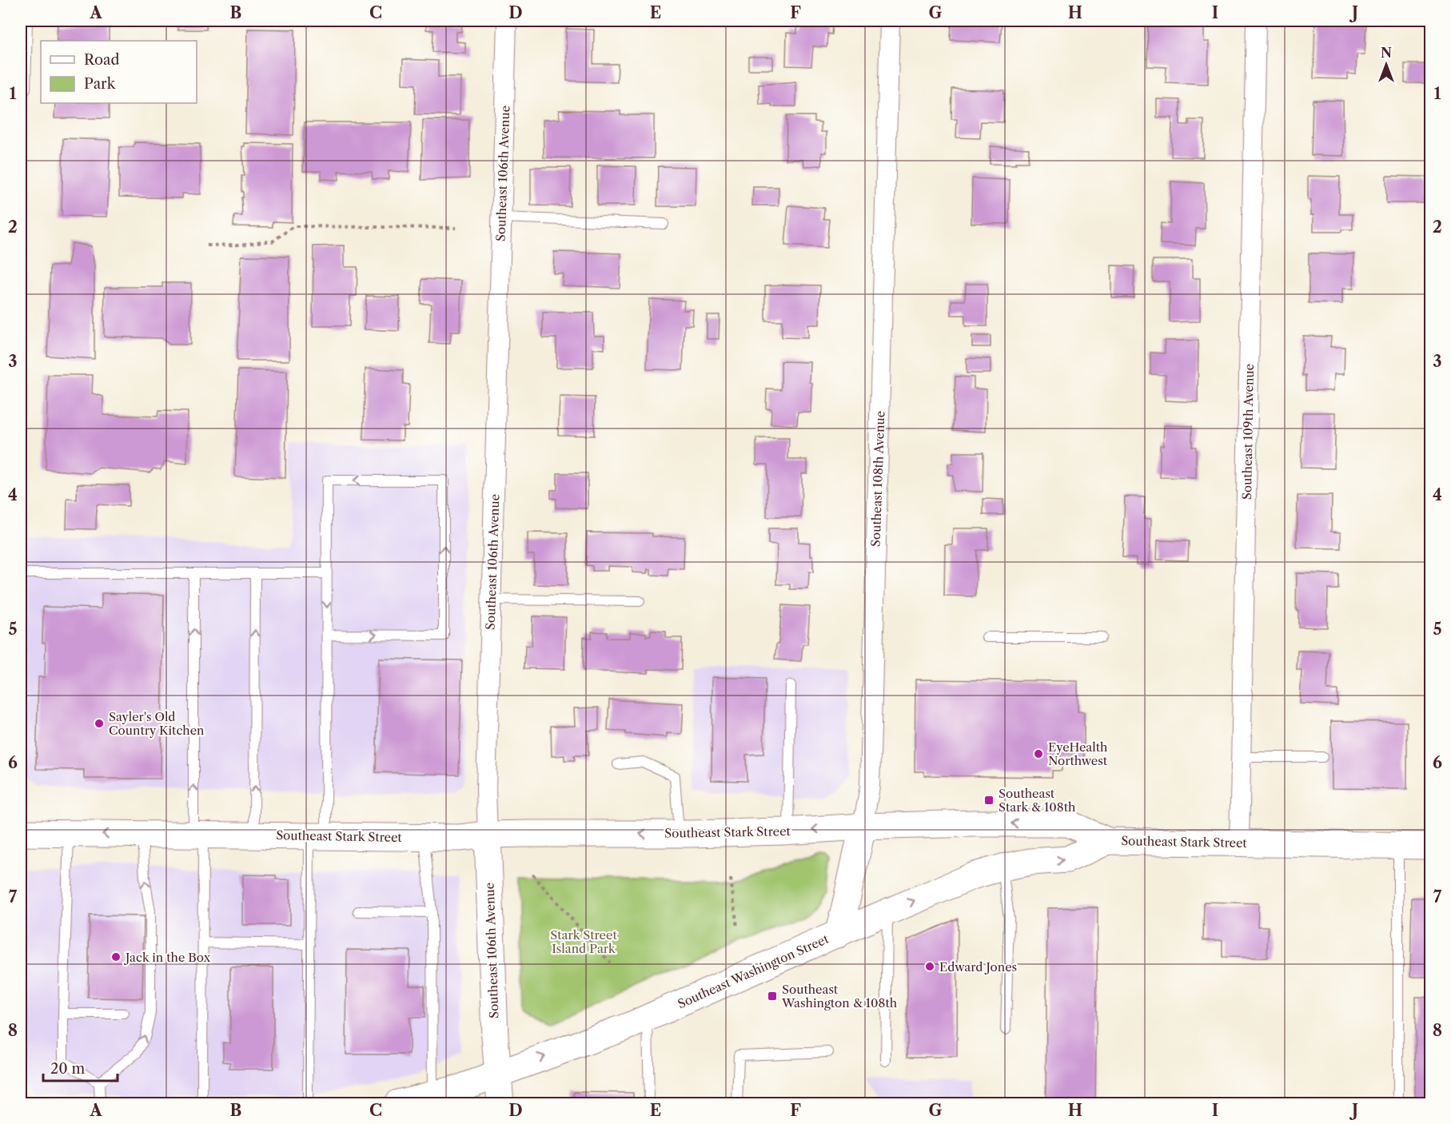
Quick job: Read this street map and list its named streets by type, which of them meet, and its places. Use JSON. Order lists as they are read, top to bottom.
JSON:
{
  "streets": {
    "main road": [
      "Southeast 106th Avenue",
      "Southeast 108th Avenue",
      "Southeast Stark Street",
      "Southeast Washington Street"
    ],
    "street": ["Southeast 109th Avenue"]
  },
  "crossings": [
    ["Southeast 106th Avenue", "Southeast Stark Street"],
    ["Southeast 106th Avenue", "Southeast Washington Street"],
    ["Southeast 109th Avenue", "Southeast Stark Street"],
    ["Southeast 108th Avenue", "Southeast Stark Street"],
    ["Southeast 108th Avenue", "Southeast Washington Street"],
    ["Southeast Stark Street", "Southeast Washington Street"]
  ],
  "one_way": ["Southeast Stark Street", "Southeast Washington Street"],
  "parks": ["Stark Street Island Park"],
  "places": {
    "other": [
      "Sayler's Old Country Kitchen",
      "EyeHealth Northwest",
      "Jack in the Box",
      "Edward Jones"
    ],
    "transit": ["Southeast Stark & 108th", "Southeast Washington & 108th"]
  },
  "legend": ["Road", "Park"],
  "scale_bar": "20 m",
  "north": "top",
  "grid": {
    "columns": [
      "A",
      "B",
      "C",
      "D",
      "E",
      "F",
      "G",
      "H",
      "I",
      "J"
    ],
    "rows": [
      "1",
      "2",
      "3",
      "4",
      "5",
      "6",
      "7",
      "8"
    ]
  }
}
